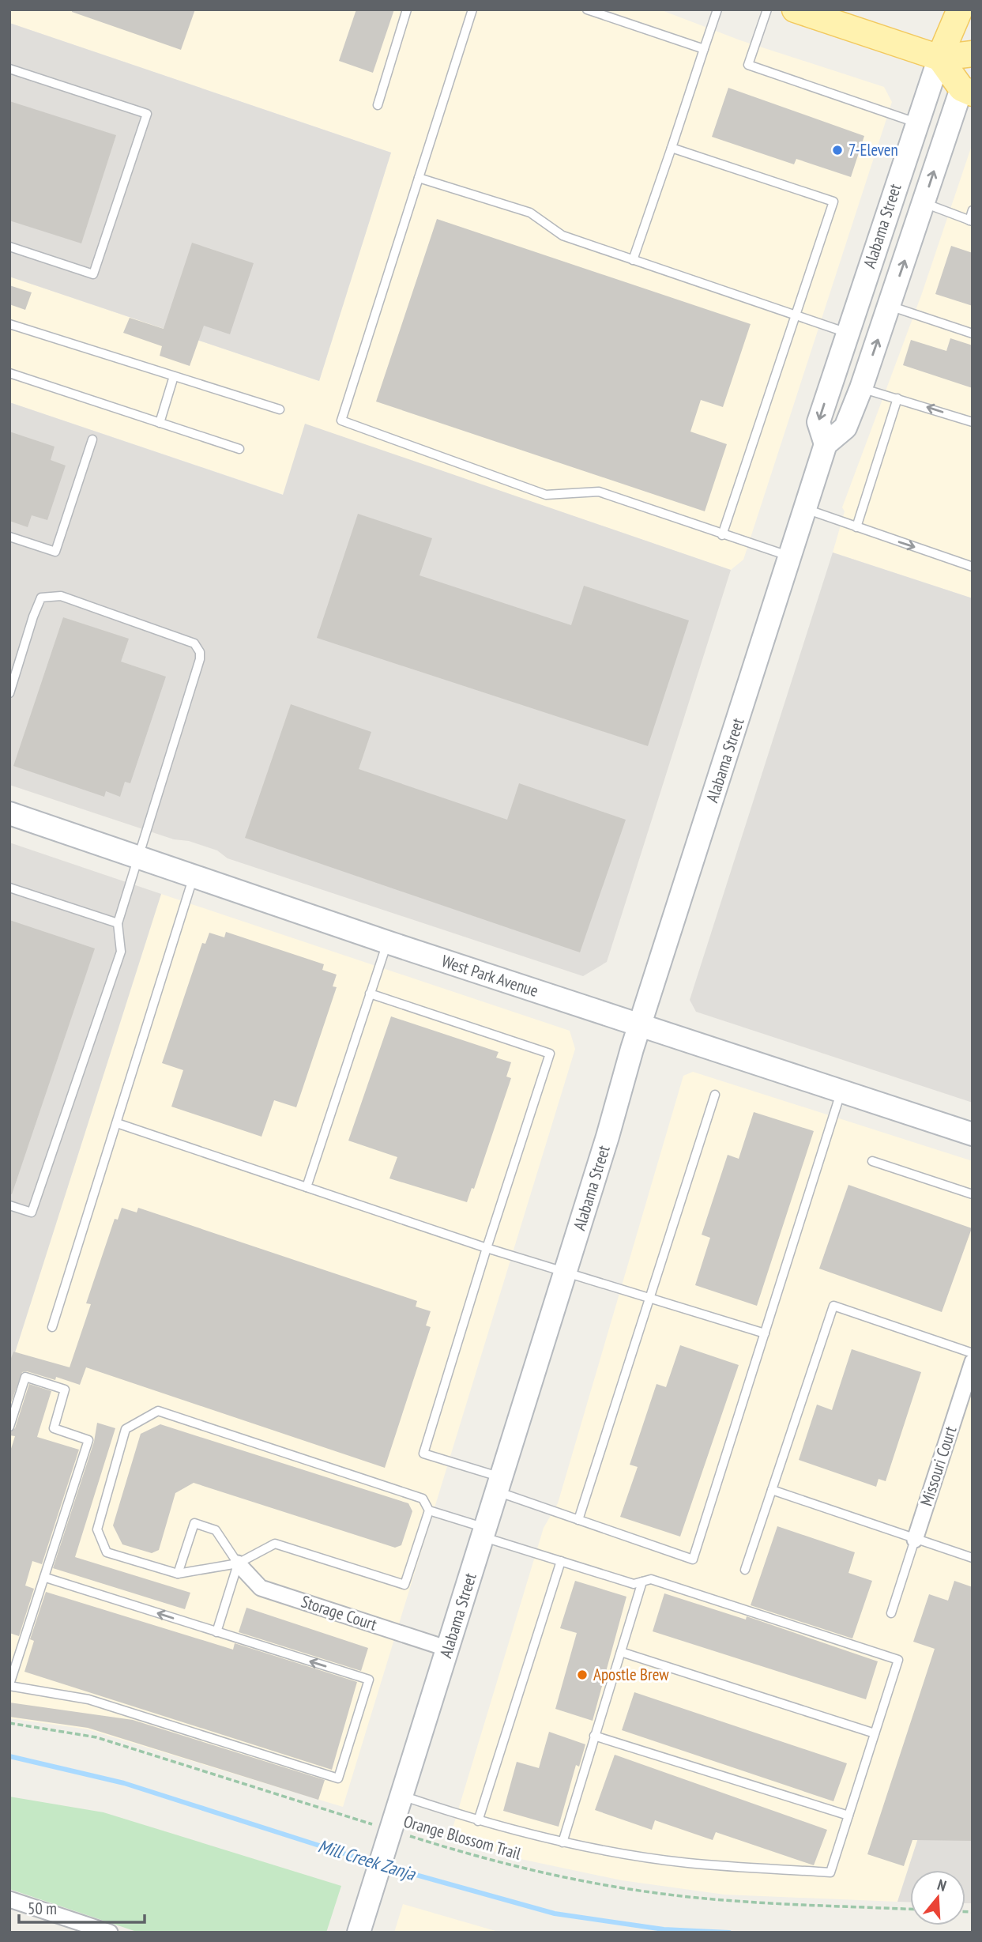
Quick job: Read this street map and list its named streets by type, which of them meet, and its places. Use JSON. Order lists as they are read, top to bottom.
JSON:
{
  "streets": {
    "main road": ["Alabama Street", "West Park Avenue"],
    "street": ["Missouri Court", "Storage Court"],
    "path": ["Orange Blossom Trail"]
  },
  "crossings": [
    ["Alabama Street", "West Park Avenue"],
    ["Alabama Street", "Storage Court"],
    ["Alabama Street", "Orange Blossom Trail"]
  ],
  "water": ["Mill Creek Zanja"],
  "places": ["7-Eleven", "Apostle Brew"],
  "scale_bar": "50 m",
  "north": "top"
}
